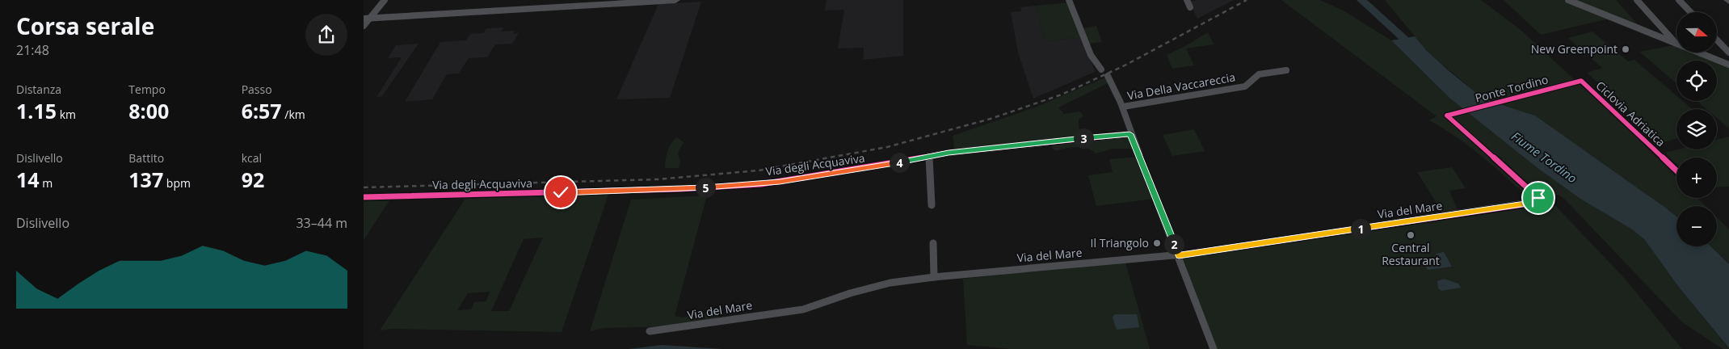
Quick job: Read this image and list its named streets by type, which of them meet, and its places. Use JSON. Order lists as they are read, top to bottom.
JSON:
{
  "streets": {
    "street": ["Via Della Vaccareccia", "Via degli Acquaviva", "Via del Mare"],
    "cycle path": ["Ponte Tordino"]
  },
  "water": ["Fiume Tordino"],
  "places": ["New Greenpoint", "Central Restaurant", "Il Triangolo"],
  "north": "right",
  "page": {
    "heading": ["Corsa serale", "21:48"],
    "map_buttons": ["+", "−"],
    "stats": [
      ["Distanza", "1.15 km"],
      ["Tempo", "8:00"],
      ["Passo", "6:57 /km"],
      ["Dislivello", "14 m"],
      ["Battito", "137 bpm"],
      ["kcal", "92"]
    ],
    "pins": [
      "3",
      "4",
      "5",
      "1",
      "2"
    ],
    "chart": ["Dislivello", "33–44 m"]
  }
}
